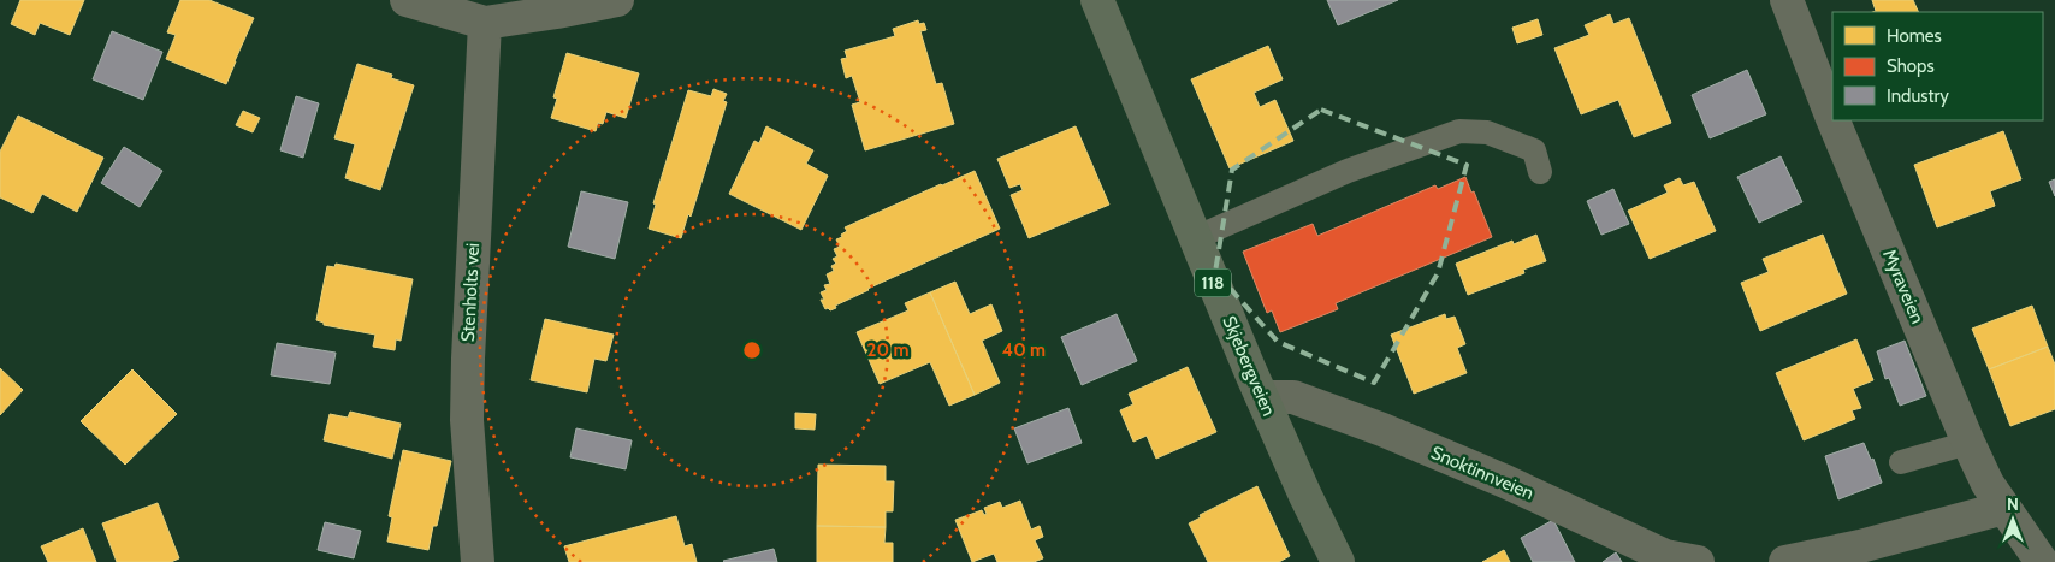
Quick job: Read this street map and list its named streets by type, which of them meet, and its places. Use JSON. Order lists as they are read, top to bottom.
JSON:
{
  "streets": {
    "main road": ["118", "Skjebergveien"],
    "street": ["Myraveien", "Stenholts vei", "Snoktinnveien"]
  },
  "crossings": [
    ["Skjebergveien", "Snoktinnveien"]
  ],
  "legend": ["Homes", "Shops", "Industry"],
  "north": "top",
  "rings": ["20 m", "40 m"]
}
